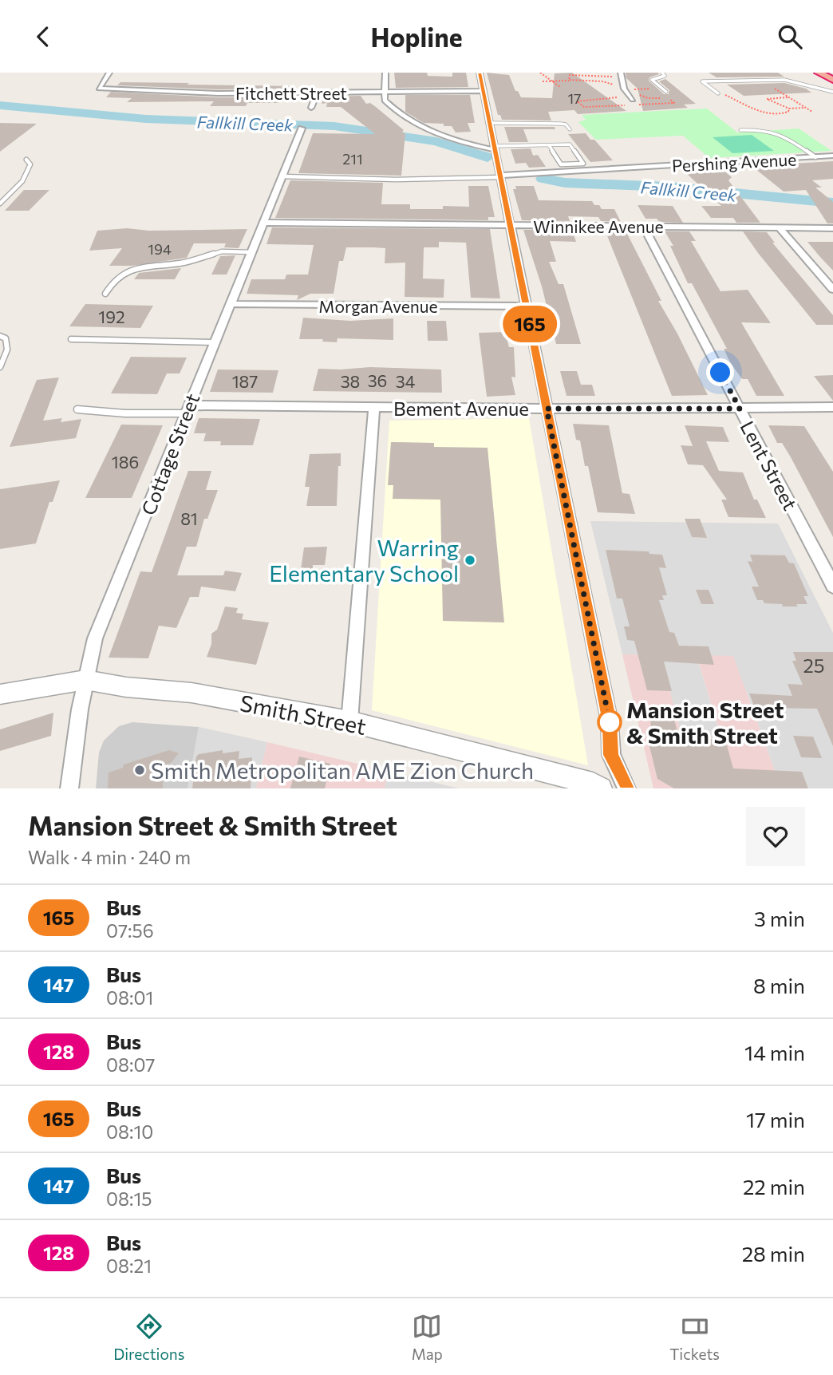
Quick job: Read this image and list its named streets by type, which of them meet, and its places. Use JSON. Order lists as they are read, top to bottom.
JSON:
{
  "streets": {
    "street": [
      "Fitchett Street",
      "Pershing Avenue",
      "Winnikee Avenue",
      "Morgan Avenue",
      "Bement Avenue",
      "Cottage Street",
      "Lent Street",
      "Smith Street"
    ]
  },
  "crossings": [
    ["Winnikee Avenue", "Cottage Street"],
    ["Winnikee Avenue", "Lent Street"],
    ["Morgan Avenue", "Cottage Street"],
    ["Bement Avenue", "Cottage Street"],
    ["Bement Avenue", "Lent Street"],
    ["Cottage Street", "Smith Street"]
  ],
  "water": ["Fallkill Creek"],
  "places": ["Warring Elementary School", "Mansion Street & Smith Street", "Smith Metropolitan AME Zion Church"],
  "lines": ["bus line 165"],
  "house_numbers": [
    "17",
    "211",
    "194",
    "192",
    "36",
    "187",
    "38",
    "34",
    "186",
    "81",
    "25"
  ],
  "page": {
    "header": "Hopline",
    "on_map": "165",
    "heading": ["Mansion Street & Smith Street", "Walk · 4 min · 240 m"],
    "list": [
      {
        "mark": "165",
        "name": "Bus",
        "note": "07:56",
        "value": "3 min"
      },
      {
        "mark": "147",
        "name": "Bus",
        "note": "08:01",
        "value": "8 min"
      },
      {
        "mark": "128",
        "name": "Bus",
        "note": "08:07",
        "value": "14 min"
      },
      {
        "mark": "165",
        "name": "Bus",
        "note": "08:10",
        "value": "17 min"
      },
      {
        "mark": "147",
        "name": "Bus",
        "note": "08:15",
        "value": "22 min"
      },
      {
        "mark": "128",
        "name": "Bus",
        "note": "08:21",
        "value": "28 min"
      }
    ],
    "tabs": ["Directions", "Map", "Tickets"]
  }
}
